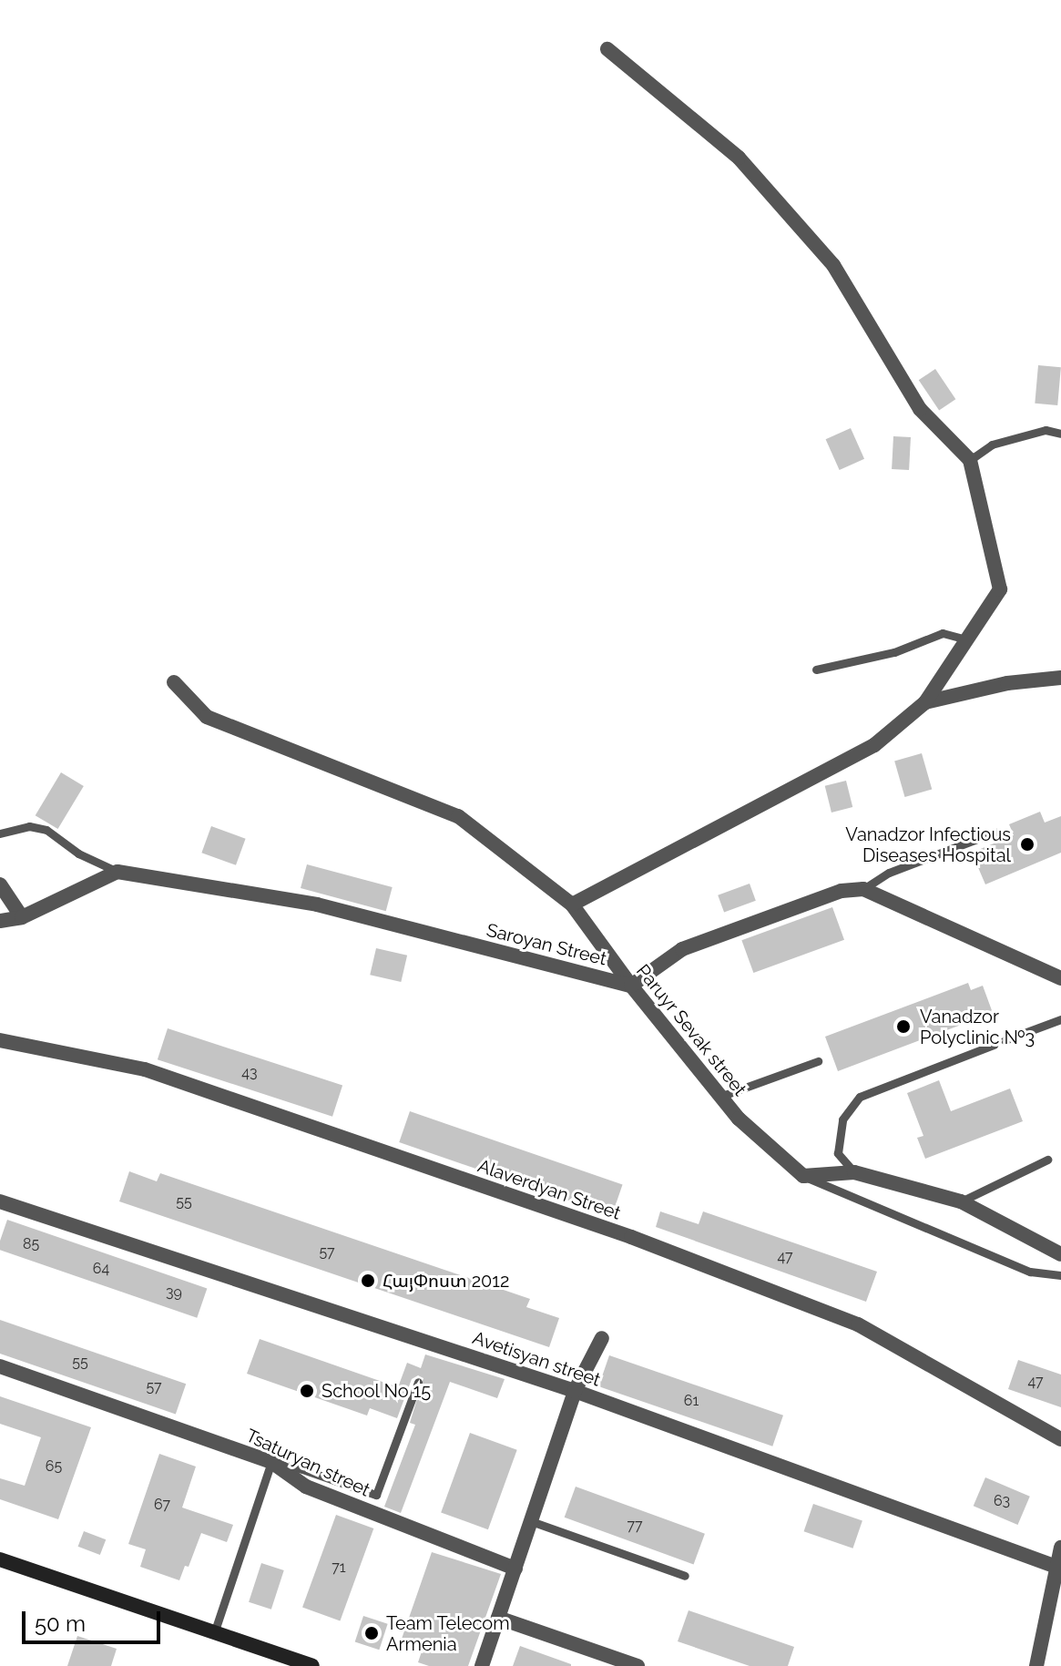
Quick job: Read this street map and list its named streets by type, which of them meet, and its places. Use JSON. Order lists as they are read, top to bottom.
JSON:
{
  "streets": {
    "street": [
      "Saroyan Street",
      "Paruyr Sevak street",
      "Alaverdyan Street",
      "Avetisyan street",
      "Tsaturyan street"
    ]
  },
  "crossings": [
    ["Saroyan Street", "Paruyr Sevak street"]
  ],
  "places": [
    "Vanadzor Infectious Diseases Hospital",
    "Vanadzor Polyclinic №3",
    "ՀայՓոստ 2012",
    "School No 15",
    "Team Telecom Armenia"
  ],
  "house_numbers": [
    "43",
    "55",
    "85",
    "57",
    "47",
    "64",
    "39",
    "55",
    "47",
    "57",
    "61",
    "65",
    "63",
    "67",
    "77",
    "71"
  ],
  "scale_bar": "50 m"
}
